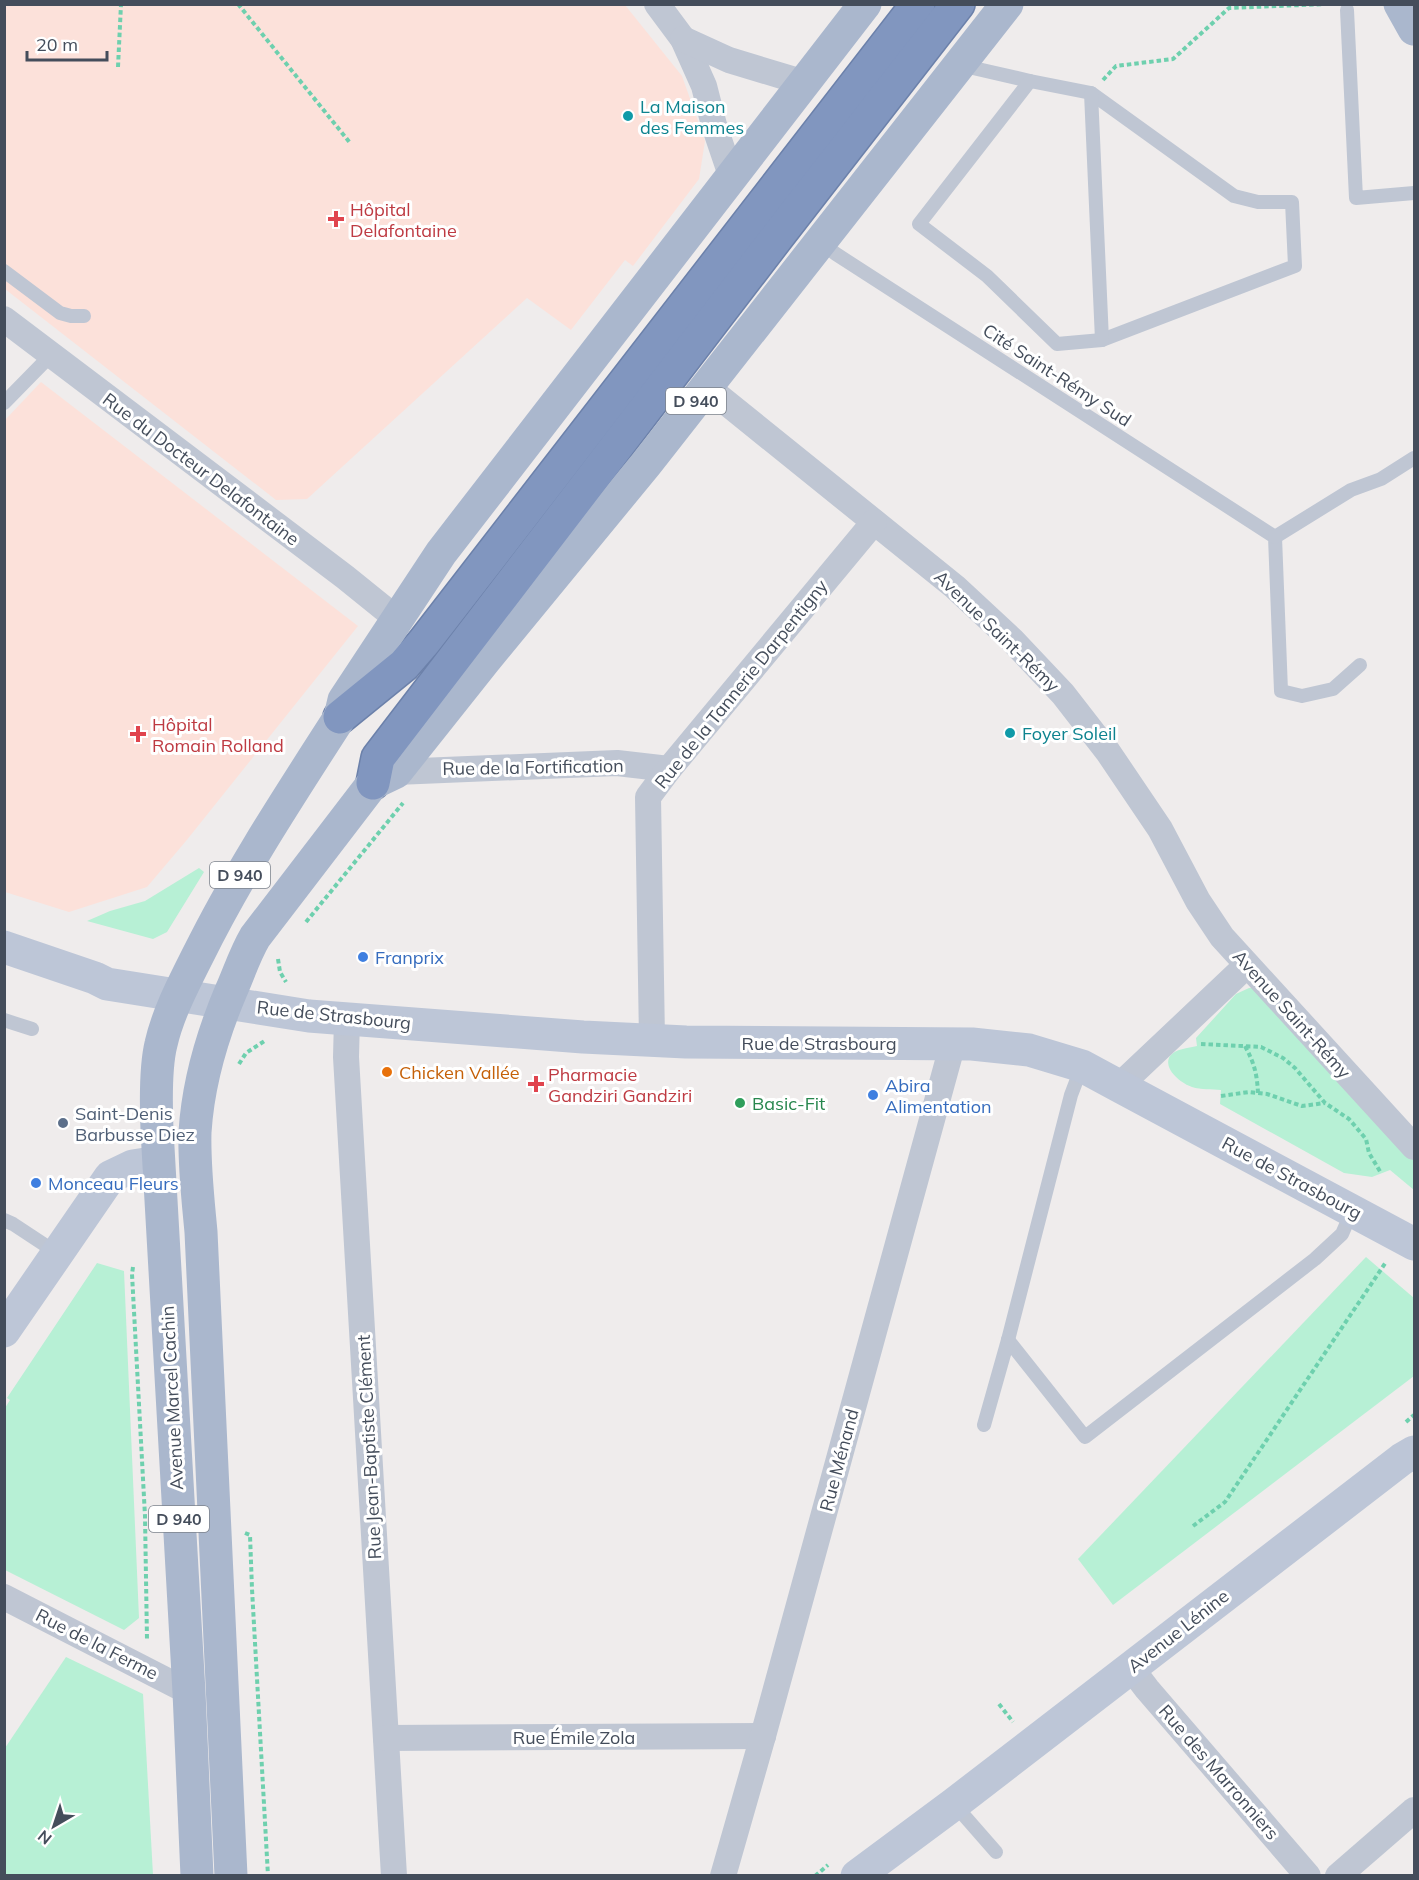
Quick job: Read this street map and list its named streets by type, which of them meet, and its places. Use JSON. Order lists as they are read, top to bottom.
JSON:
{
  "streets": {
    "main road": ["D 940", "Avenue Marcel Cachin"],
    "street": [
      "Rue du Docteur Delafontaine",
      "Avenue Saint-Rémy",
      "Rue de la Tannerie Darpentigny",
      "Rue de la Fortification",
      "Rue de Strasbourg",
      "Rue Jean-Baptiste Clément",
      "Rue Ménand",
      "Avenue Lénine",
      "Rue de la Ferme",
      "Rue Émile Zola",
      "Rue des Marronniers"
    ],
    "lane": ["Cité Saint-Rémy Sud"]
  },
  "crossings": [
    ["Cité Saint-Rémy Sud", "D 940"],
    ["D 940", "Rue du Docteur Delafontaine"],
    ["D 940", "Avenue Saint-Rémy"],
    ["D 940", "Rue de la Fortification"],
    ["D 940", "Rue de Strasbourg"],
    ["D 940", "Avenue Marcel Cachin"],
    ["Avenue Saint-Rémy", "Rue de la Tannerie Darpentigny"],
    ["Rue de la Tannerie Darpentigny", "Rue de la Fortification"],
    ["Rue de la Tannerie Darpentigny", "Rue de Strasbourg"],
    ["Rue de Strasbourg", "Avenue Marcel Cachin"],
    ["Rue de Strasbourg", "Rue Jean-Baptiste Clément"],
    ["Rue de Strasbourg", "Rue Ménand"],
    ["Avenue Marcel Cachin", "Rue de la Ferme"],
    ["Rue Jean-Baptiste Clément", "Rue Émile Zola"],
    ["Rue Ménand", "Rue Émile Zola"],
    ["Avenue Lénine", "Rue des Marronniers"]
  ],
  "places": {
    "other": [
      "La Maison des Femmes",
      "Foyer Soleil",
      "Franprix",
      "Chicken Vallée",
      "Abira Alimentation",
      "Basic-Fit",
      "Saint-Denis Barbusse Diez",
      "Monceau Fleurs"
    ],
    "health": ["Hôpital Delafontaine", "Hôpital Romain Rolland", "Pharmacie Gandziri Gandziri"]
  },
  "scale_bar": "20 m",
  "north": "bottom left"
}
